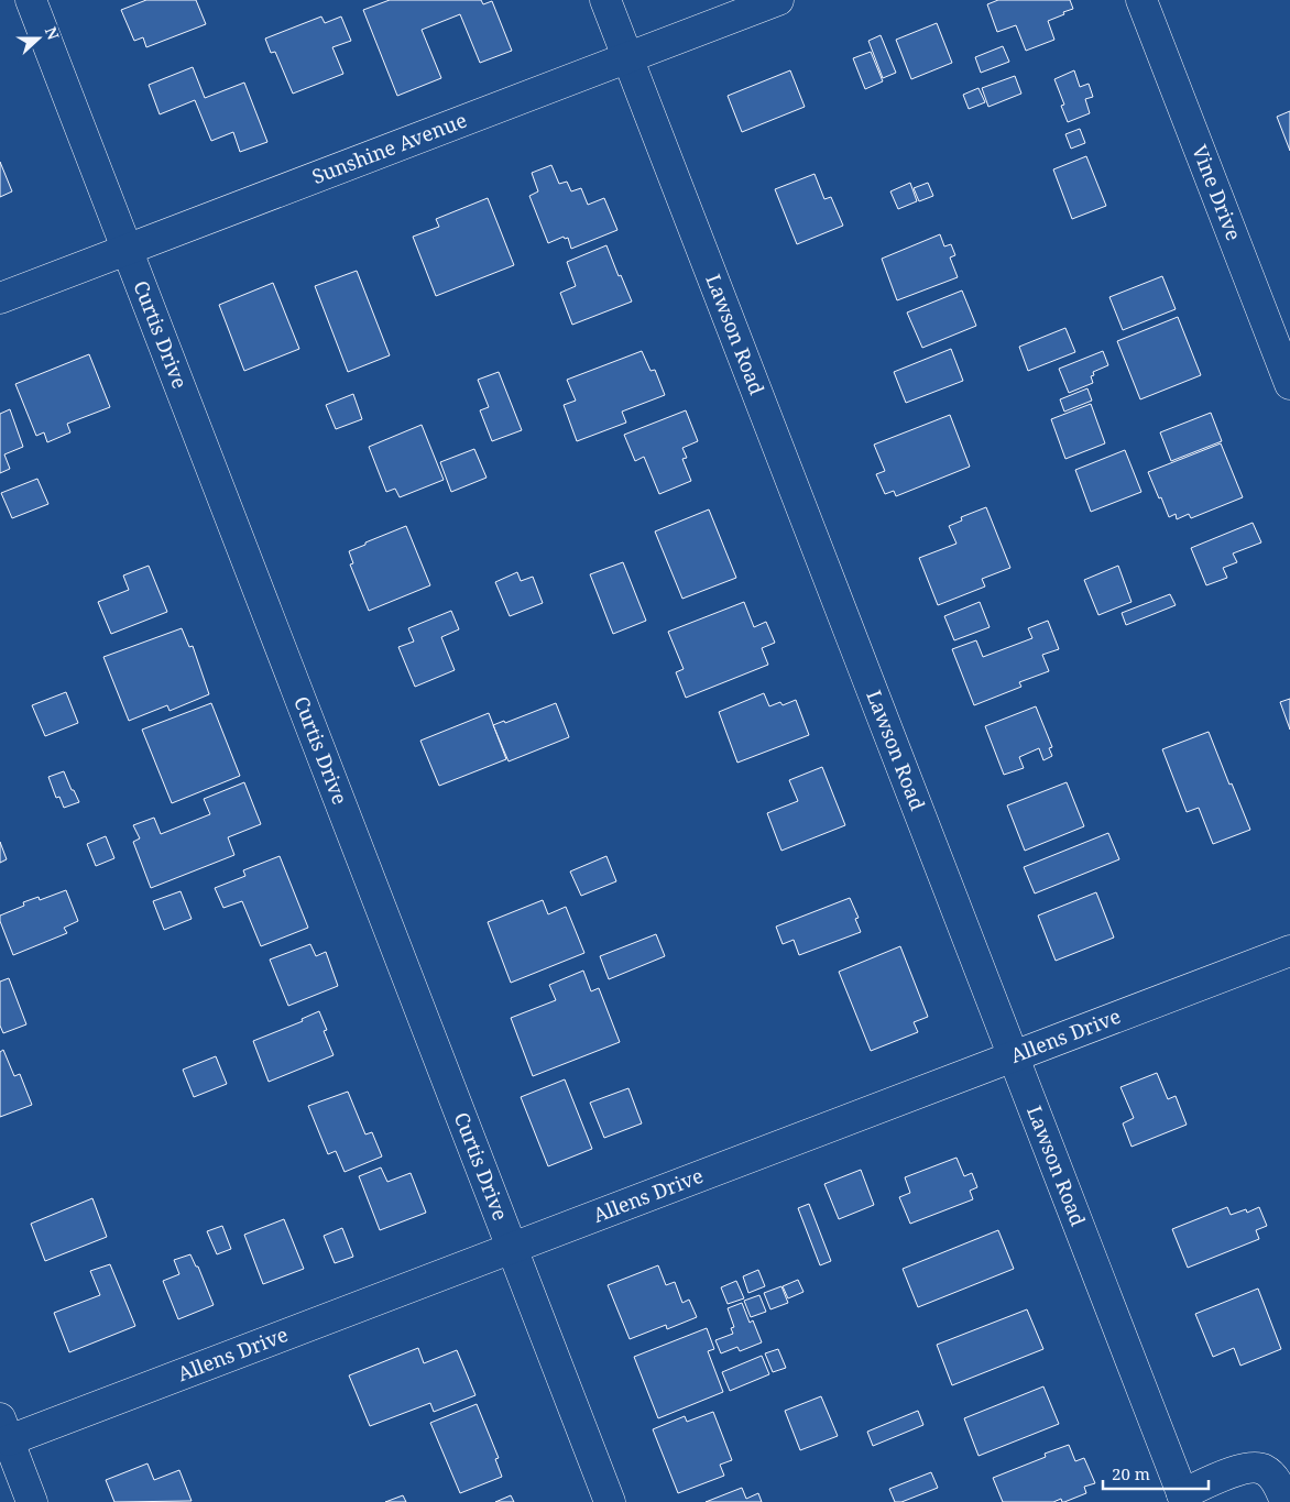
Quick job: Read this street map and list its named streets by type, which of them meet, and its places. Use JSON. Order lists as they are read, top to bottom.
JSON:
{
  "streets": {
    "street": [
      "Sunshine Avenue",
      "Vine Drive",
      "Curtis Drive",
      "Lawson Road",
      "Allens Drive"
    ]
  },
  "crossings": [
    ["Sunshine Avenue", "Curtis Drive"],
    ["Sunshine Avenue", "Lawson Road"],
    ["Curtis Drive", "Allens Drive"],
    ["Lawson Road", "Allens Drive"]
  ],
  "scale_bar": "20 m",
  "north": "right"
}
